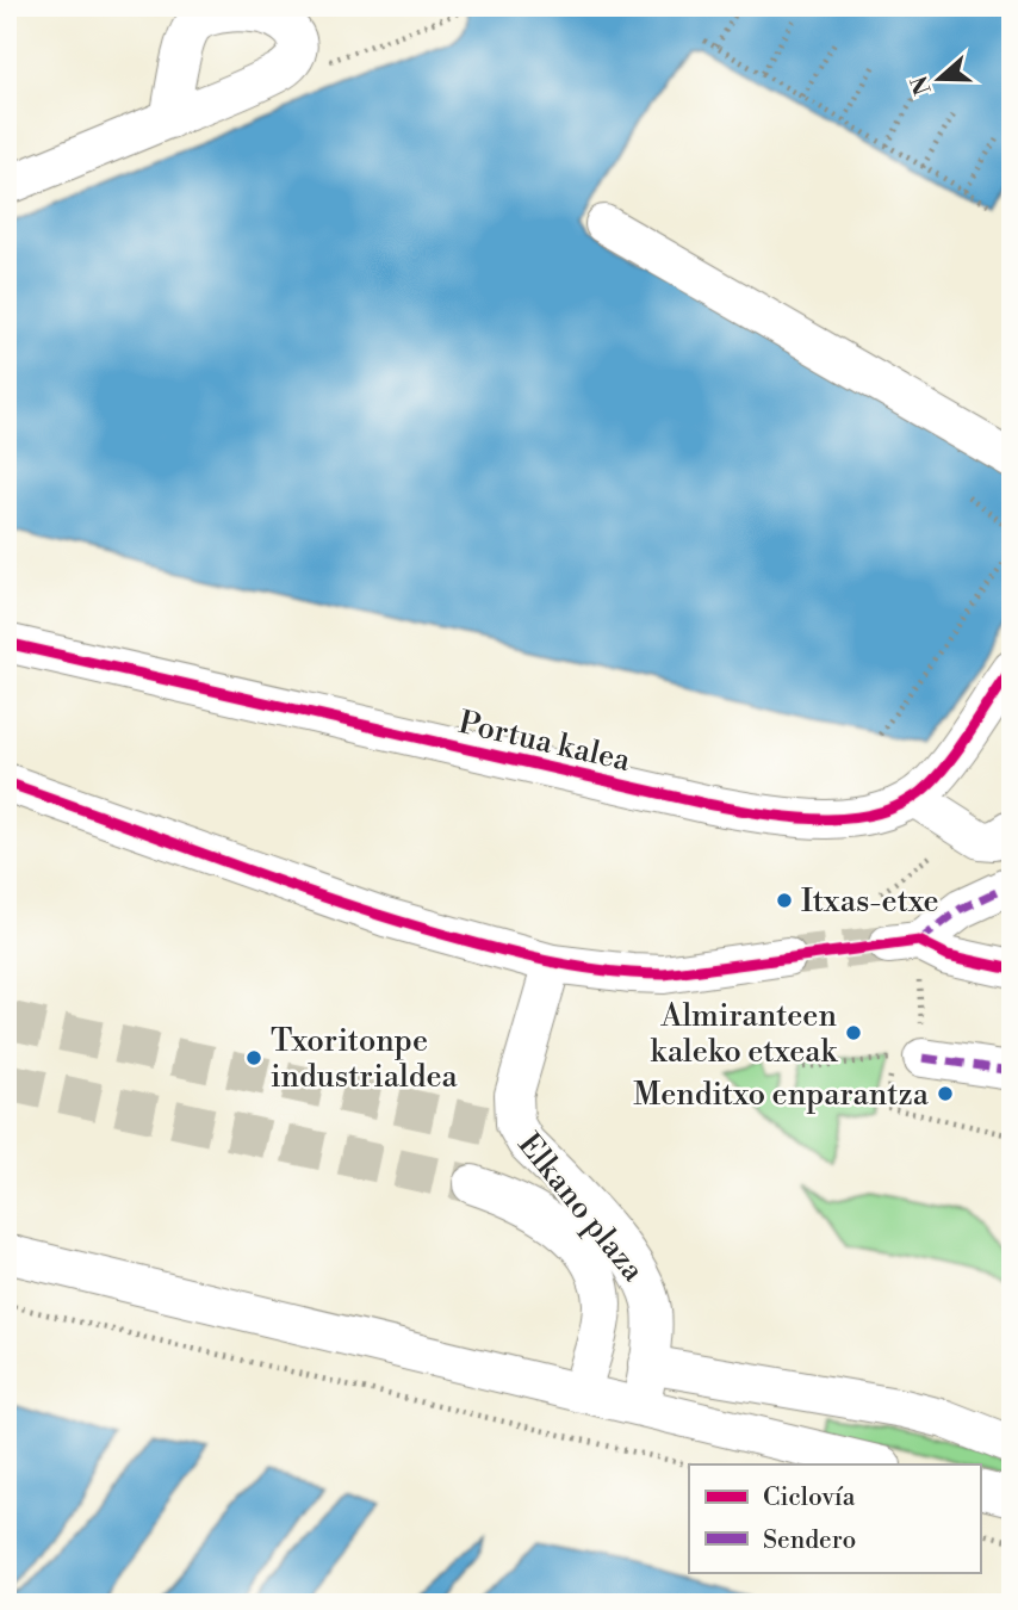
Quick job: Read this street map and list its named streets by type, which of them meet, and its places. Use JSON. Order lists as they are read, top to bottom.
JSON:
{
  "streets": {
    "street": ["Portua kalea", "Elkano plaza"]
  },
  "places": [
    "Itxas-etxe",
    "Almiranteen kaleko etxeak",
    "Txoritonpe industrialdea",
    "Menditxo enparantza"
  ],
  "legend": ["Ciclovía", "Sendero"],
  "north": "left"
}
